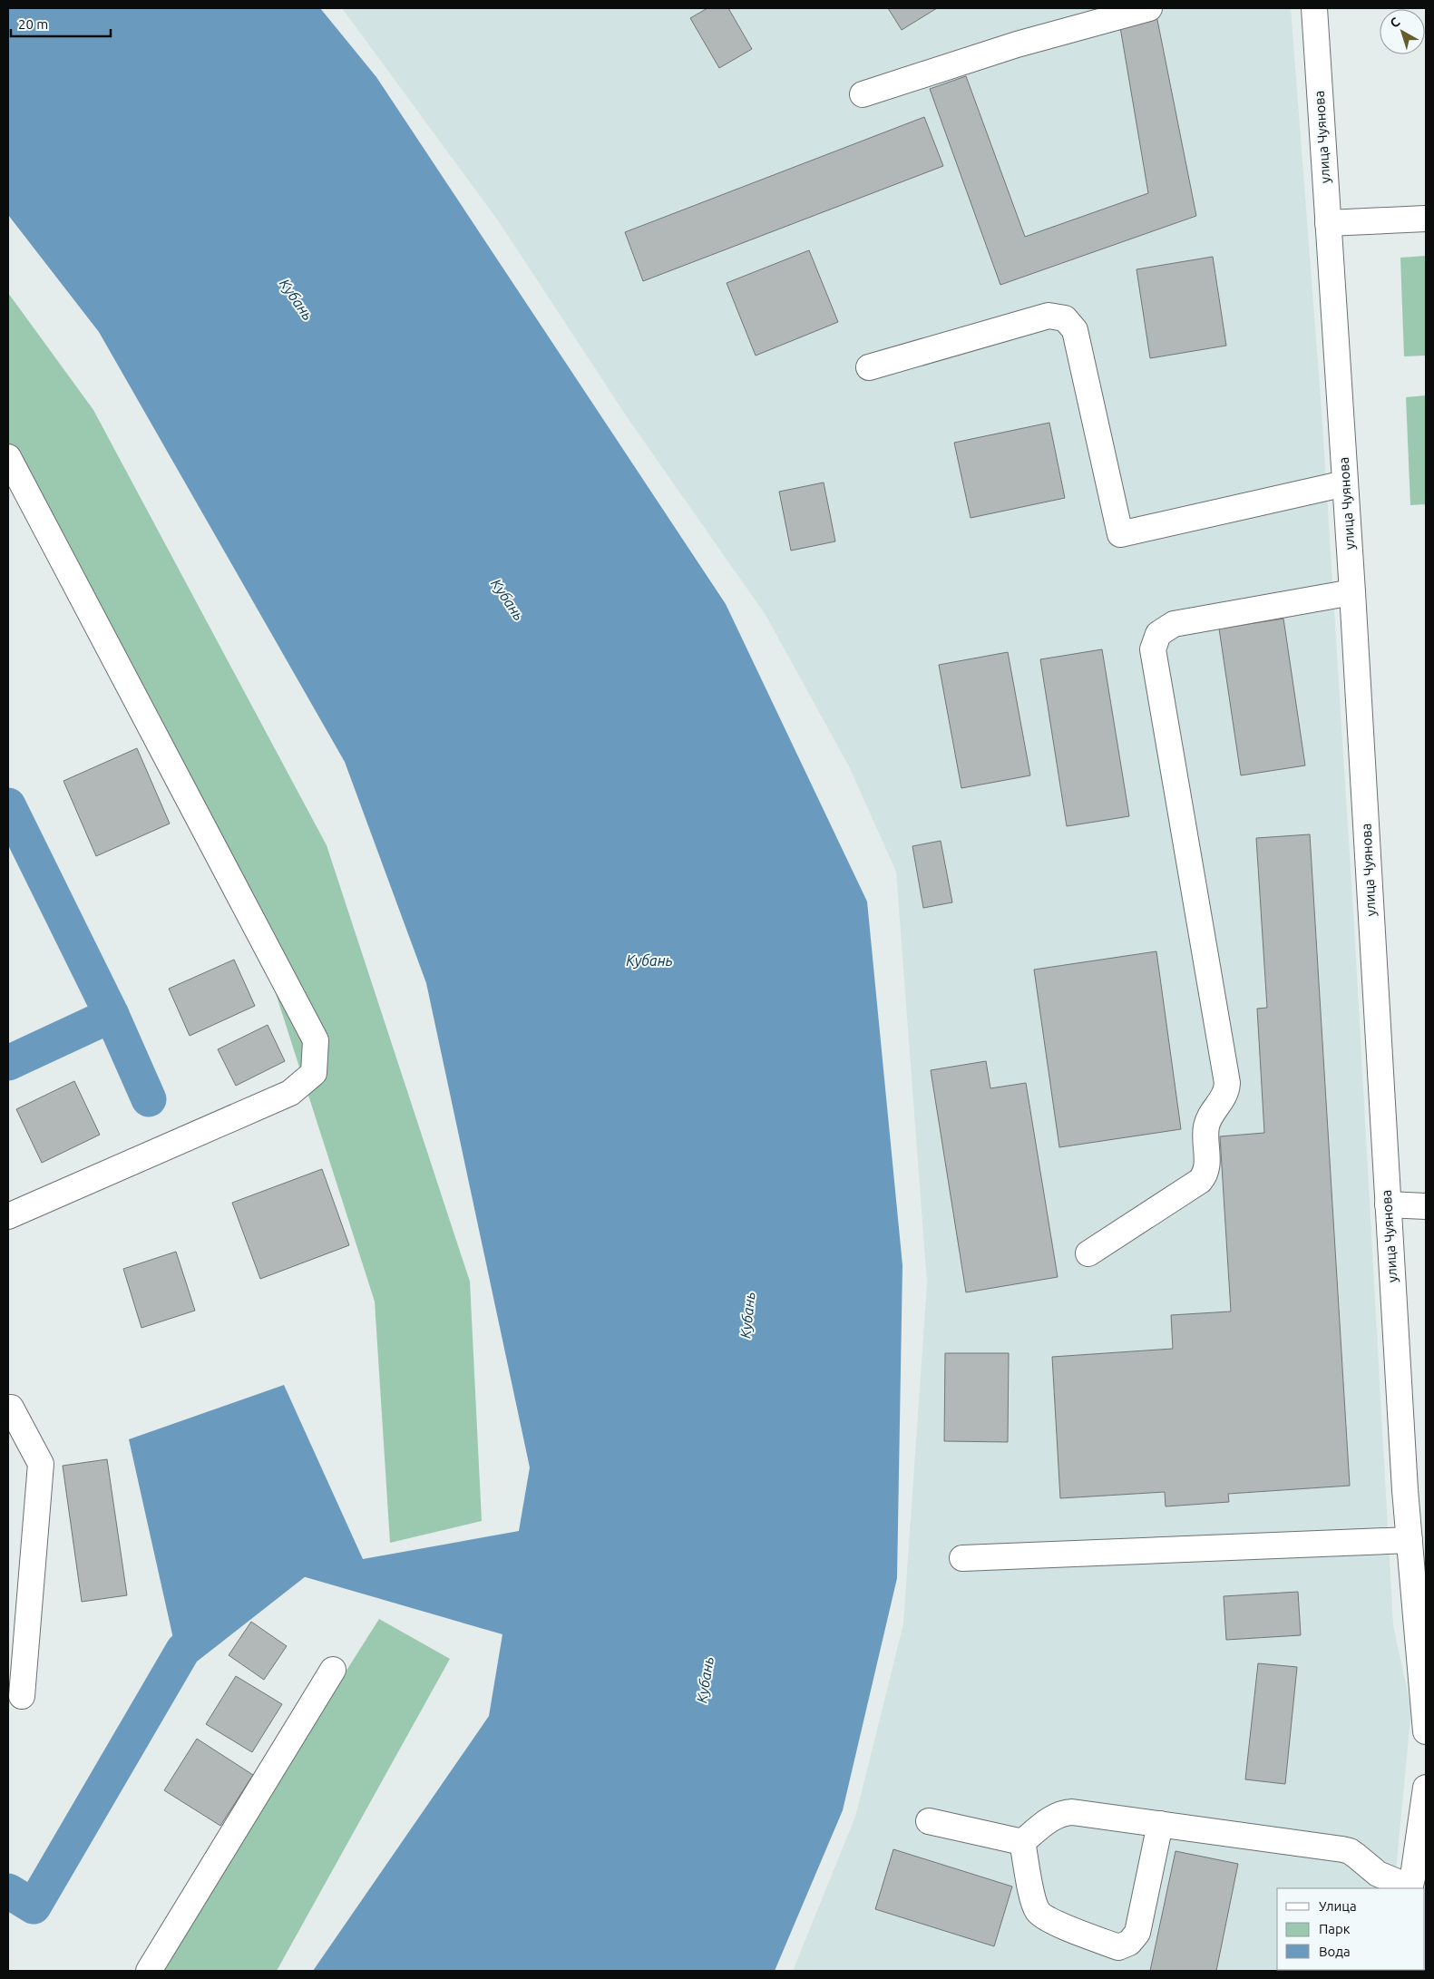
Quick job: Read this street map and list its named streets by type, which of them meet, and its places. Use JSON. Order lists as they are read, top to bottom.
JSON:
{
  "streets": {
    "street": ["улица Чуянова"]
  },
  "water": ["Кубань"],
  "legend": ["Улица", "Парк", "Вода"],
  "scale_bar": "20 m",
  "north": "top left"
}
